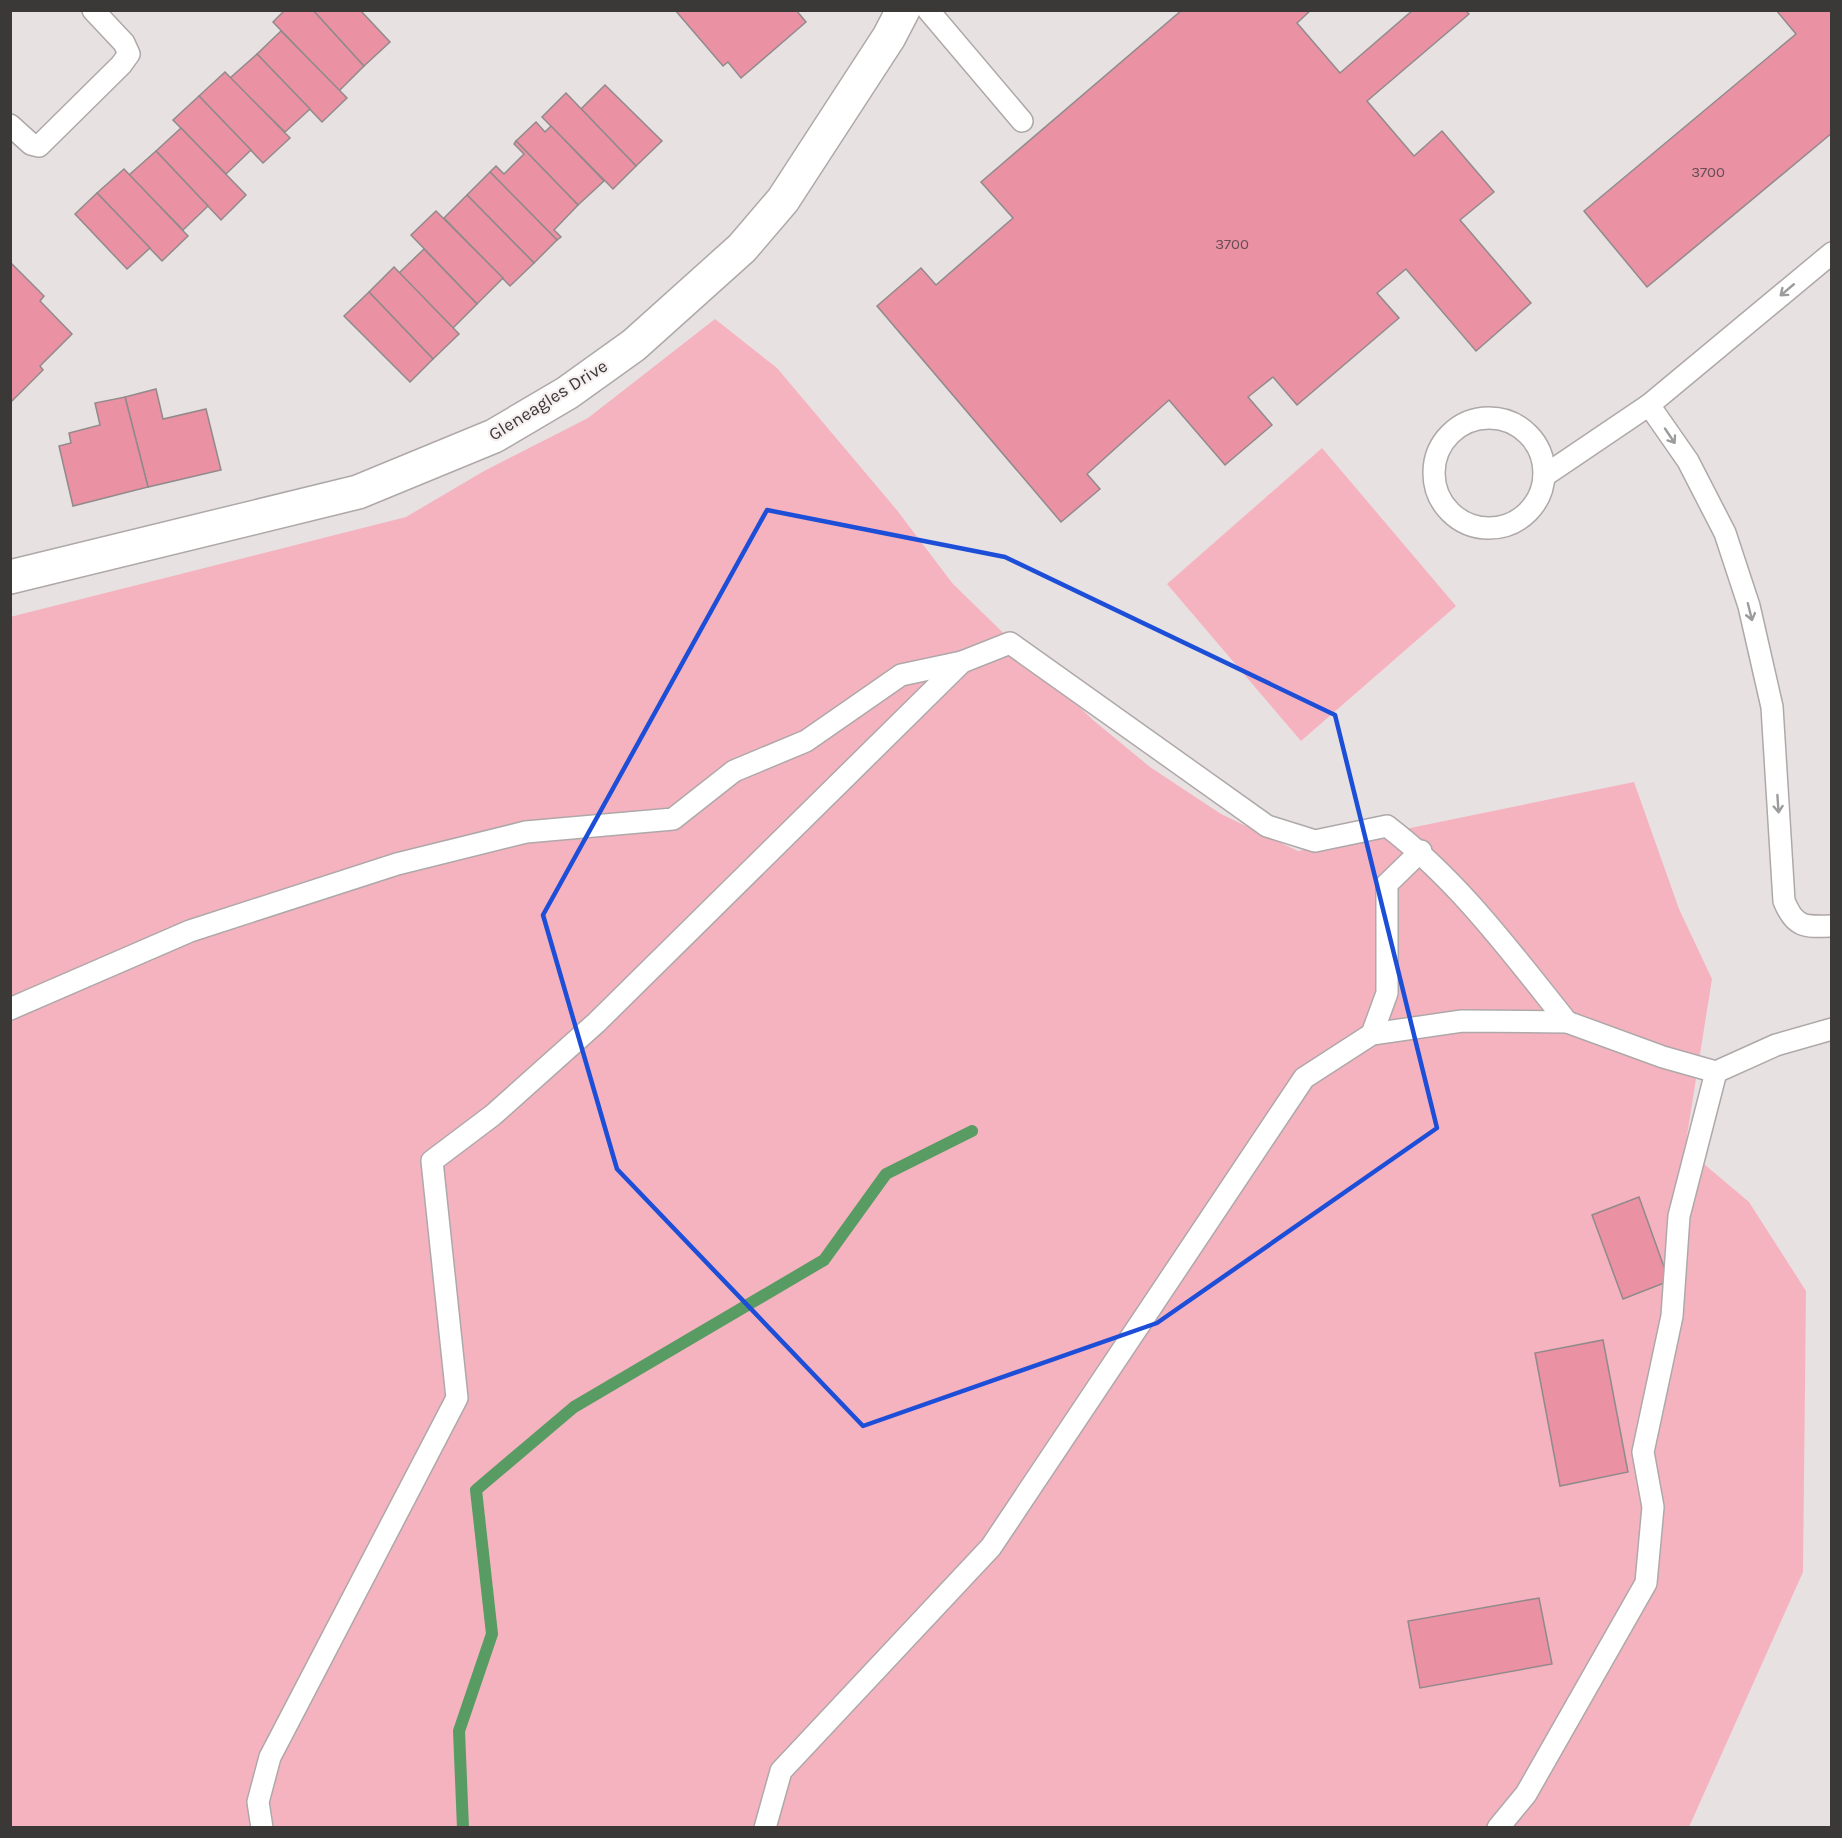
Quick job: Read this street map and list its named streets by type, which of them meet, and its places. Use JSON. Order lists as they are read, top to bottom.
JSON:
{
  "streets": {
    "street": ["Gleneagles Drive"]
  },
  "house_numbers": ["3700", "3700"]
}
